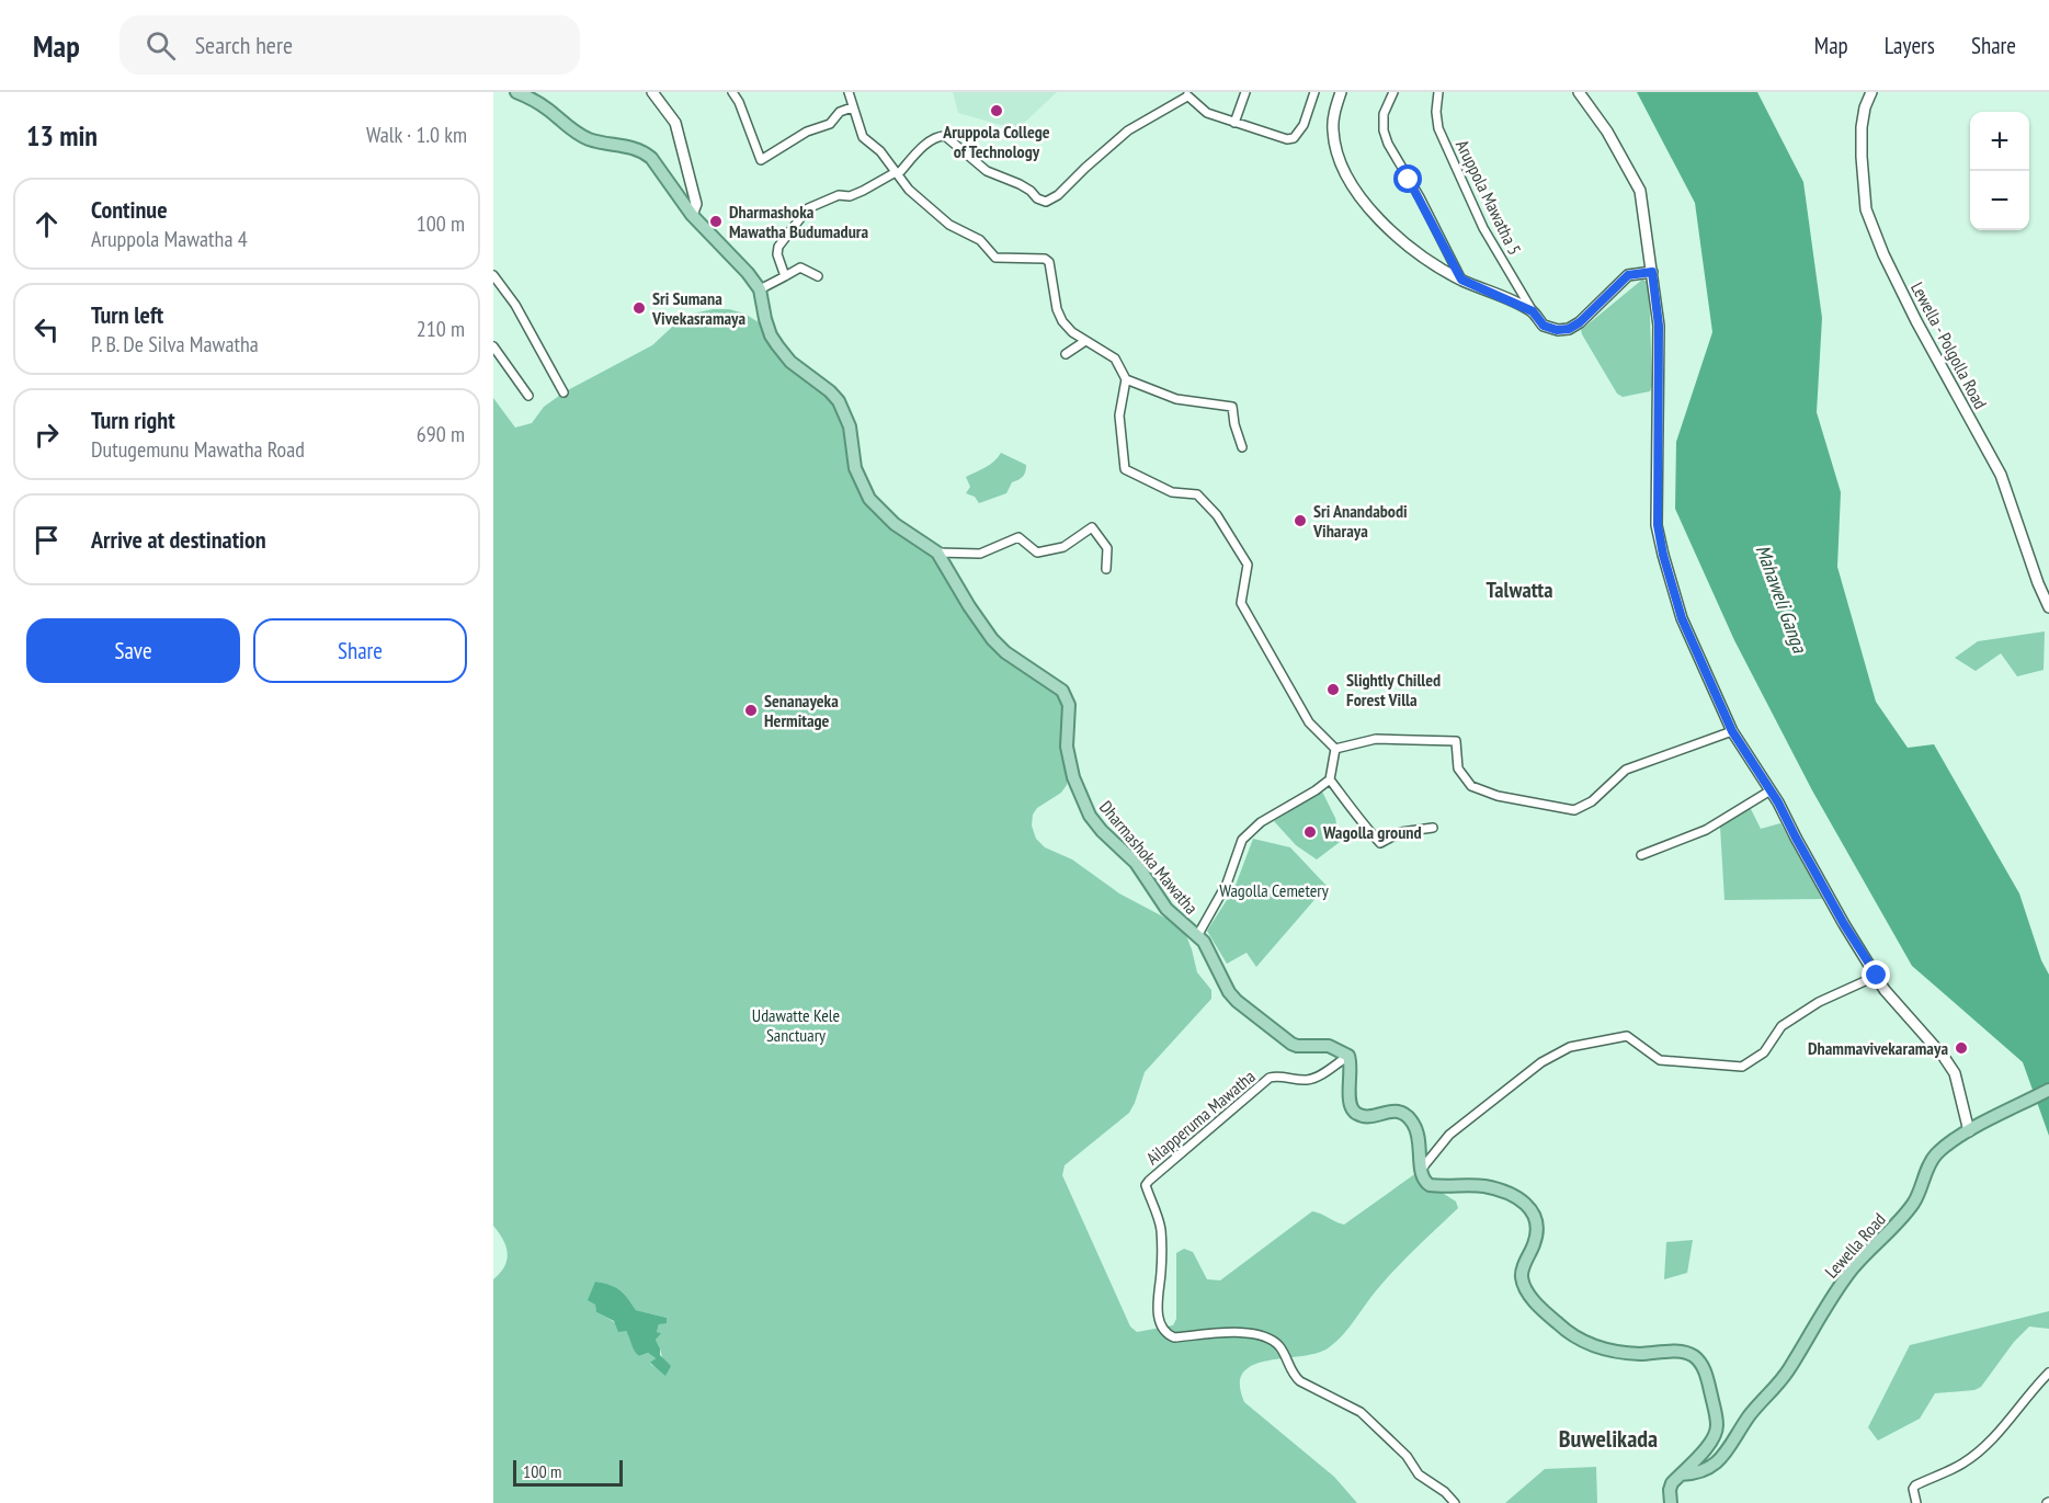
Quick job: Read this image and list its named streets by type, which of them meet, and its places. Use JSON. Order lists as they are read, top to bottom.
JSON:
{
  "streets": {
    "main road": ["Dharmashoka Mawatha", "Lewella Road"],
    "street": ["Aruppola Mawatha 5", "Lewella - Polgolla Road", "Ailapperuma Mawatha"]
  },
  "crossings": [
    ["Dharmashoka Mawatha", "Ailapperuma Mawatha"]
  ],
  "districts": ["Talwatta", "Buwelikada"],
  "water": ["Mahaweli Ganga"],
  "parks": ["Wagolla Cemetery", "Udawatte Kele Sanctuary"],
  "places": [
    "Aruppola College of Technology",
    "Dharmashoka Mawatha Budumadura",
    "Sri Sumana Vivekasramaya",
    "Sri Anandabodi Viharaya",
    "Slightly Chilled Forest Villa",
    "Senanayeka Hermitage",
    "Wagolla ground",
    "Dhammavivekaramaya"
  ],
  "scale_bar": "100 m",
  "page": {
    "header": "Map",
    "search": "Search here",
    "nav": ["Map", "Layers", "Share"],
    "heading": ["13 min", "Walk · 1.0 km"],
    "map_buttons": ["+", "−"],
    "list": [
      ["Continue", "Aruppola Mawatha 4", "100 m"],
      ["Turn left", "P. B. De Silva Mawatha", "210 m"],
      ["Turn right", "Dutugemunu Mawatha Road", "690 m"],
      "Arrive at destination"
    ],
    "buttons": ["Save", "Share"],
    "scale": "100 m"
  }
}
